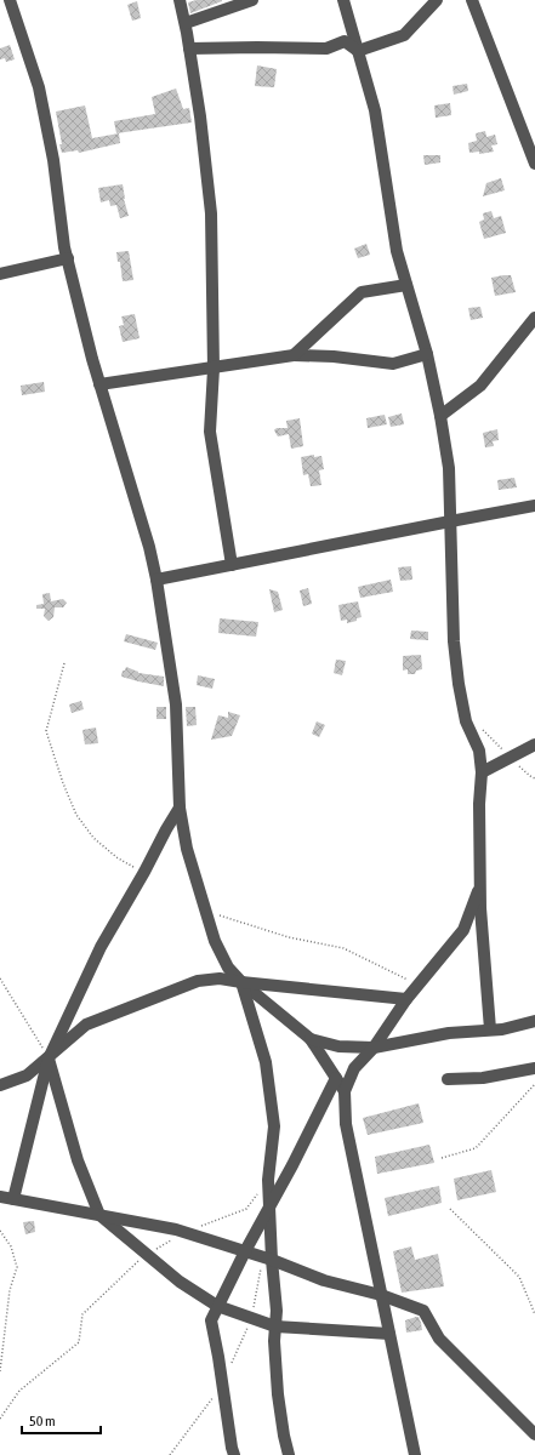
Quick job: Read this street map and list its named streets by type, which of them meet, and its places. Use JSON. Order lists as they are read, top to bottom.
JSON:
{
  "scale_bar": "50 m"
}
